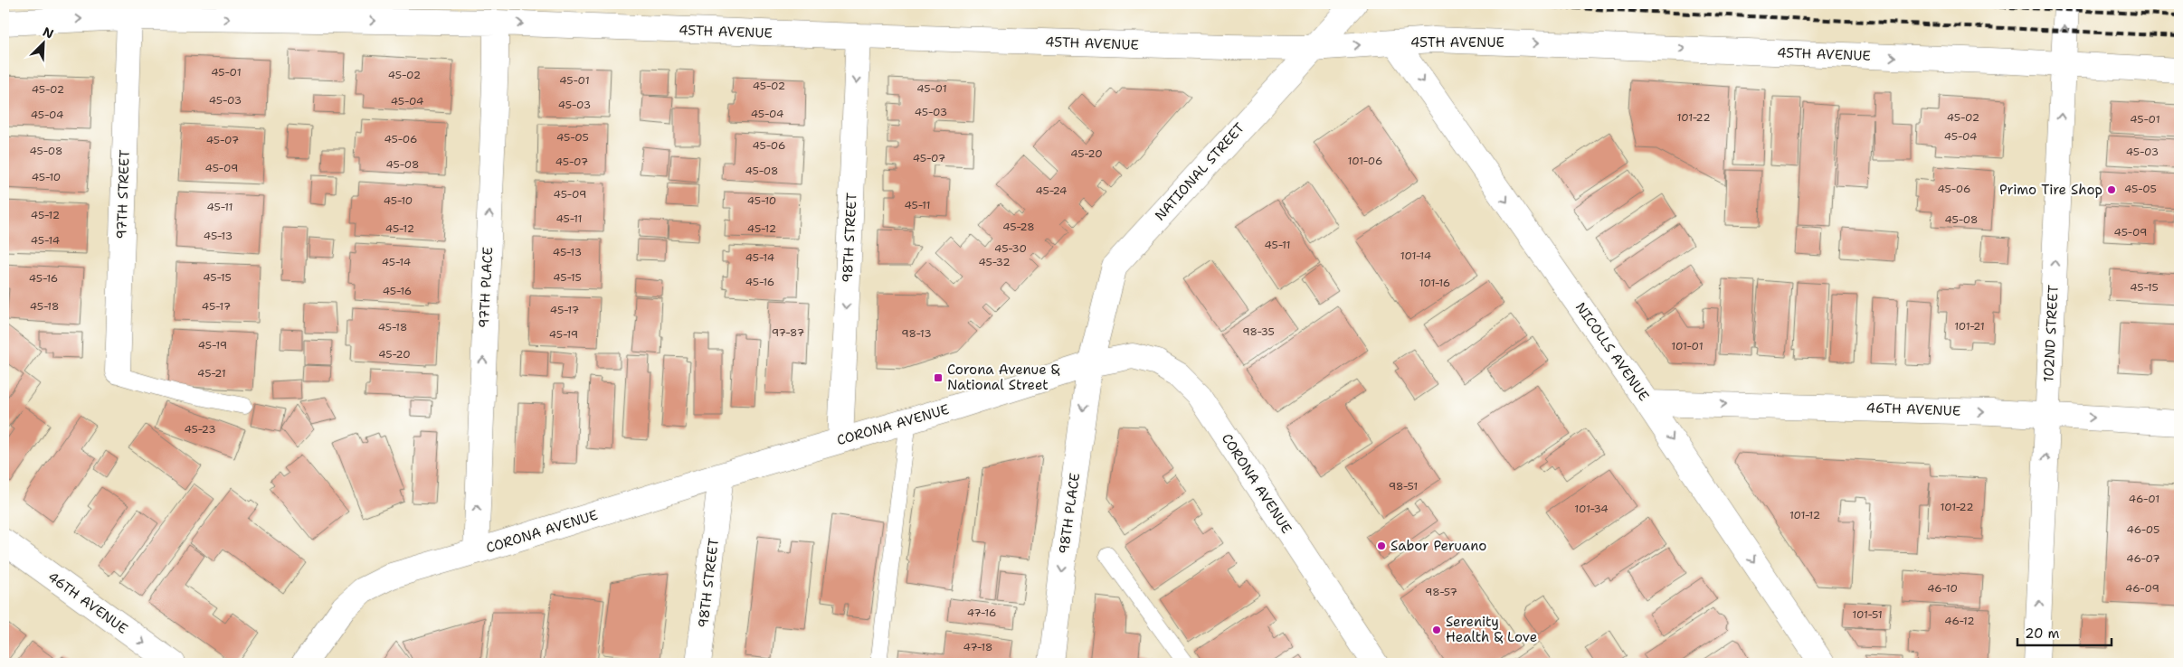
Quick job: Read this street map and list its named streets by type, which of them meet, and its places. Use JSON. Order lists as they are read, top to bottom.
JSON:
{
  "streets": {
    "street": [
      "45TH AVENUE",
      "NATIONAL STREET",
      "97TH STREET",
      "98TH STREET",
      "97TH PLACE",
      "102ND STREET",
      "NICOLLS AVENUE",
      "46TH AVENUE",
      "CORONA AVENUE",
      "98TH PLACE"
    ]
  },
  "crossings": [
    ["45TH AVENUE", "NATIONAL STREET"],
    ["45TH AVENUE", "97TH STREET"],
    ["45TH AVENUE", "98TH STREET"],
    ["45TH AVENUE", "97TH PLACE"],
    ["45TH AVENUE", "102ND STREET"],
    ["45TH AVENUE", "NICOLLS AVENUE"],
    ["NATIONAL STREET", "CORONA AVENUE"],
    ["NATIONAL STREET", "98TH PLACE"],
    ["98TH STREET", "CORONA AVENUE"],
    ["97TH PLACE", "CORONA AVENUE"],
    ["102ND STREET", "46TH AVENUE"],
    ["NICOLLS AVENUE", "46TH AVENUE"],
    ["CORONA AVENUE", "98TH PLACE"]
  ],
  "one_way": [
    "45TH AVENUE",
    "98TH STREET",
    "97TH PLACE",
    "102ND STREET",
    "NICOLLS AVENUE",
    "46TH AVENUE",
    "98TH PLACE"
  ],
  "places": {
    "other": ["Primo Tire Shop", "Sabor Peruano", "Serenity Health & Love"],
    "transit": ["Corona Avenue & National Street"]
  },
  "house_numbers": [
    "45-01",
    "45-02",
    "45-01",
    "45-02",
    "45-01",
    "45-02",
    "45-03",
    "45-04",
    "45-03",
    "45-03",
    "45-04",
    "45-04",
    "101-22",
    "45-02",
    "45-01",
    "45-04",
    "45-05",
    "45-06",
    "45-07",
    "45-06",
    "45-08",
    "45-03",
    "45-20",
    "45-07",
    "101-06",
    "45-07",
    "45-08",
    "45-09",
    "45-08",
    "45-10",
    "45-06",
    "45-05",
    "45-24",
    "45-09",
    "45-10",
    "45-10",
    "45-11",
    "45-11",
    "45-12",
    "45-11",
    "45-08",
    "45-28",
    "45-12",
    "45-12",
    "45-09",
    "45-13",
    "45-14",
    "45-11",
    "45-30",
    "45-13",
    "101-14",
    "45-14",
    "45-14",
    "45-32",
    "45-15",
    "45-15",
    "45-16",
    "45-16",
    "101-16",
    "45-15",
    "45-16",
    "45-18",
    "45-17",
    "45-17",
    "101-21",
    "45-18",
    "98-35",
    "97-87",
    "98-13",
    "45-19",
    "45-19",
    "101-01",
    "45-20",
    "45-21",
    "45-23",
    "98-51",
    "46-01",
    "101-22",
    "101-34",
    "101-12",
    "46-05",
    "46-07",
    "46-10",
    "46-09",
    "98-57",
    "47-16",
    "101-51",
    "46-12",
    "47-18"
  ],
  "scale_bar": "20 m",
  "north": "top right"
}
